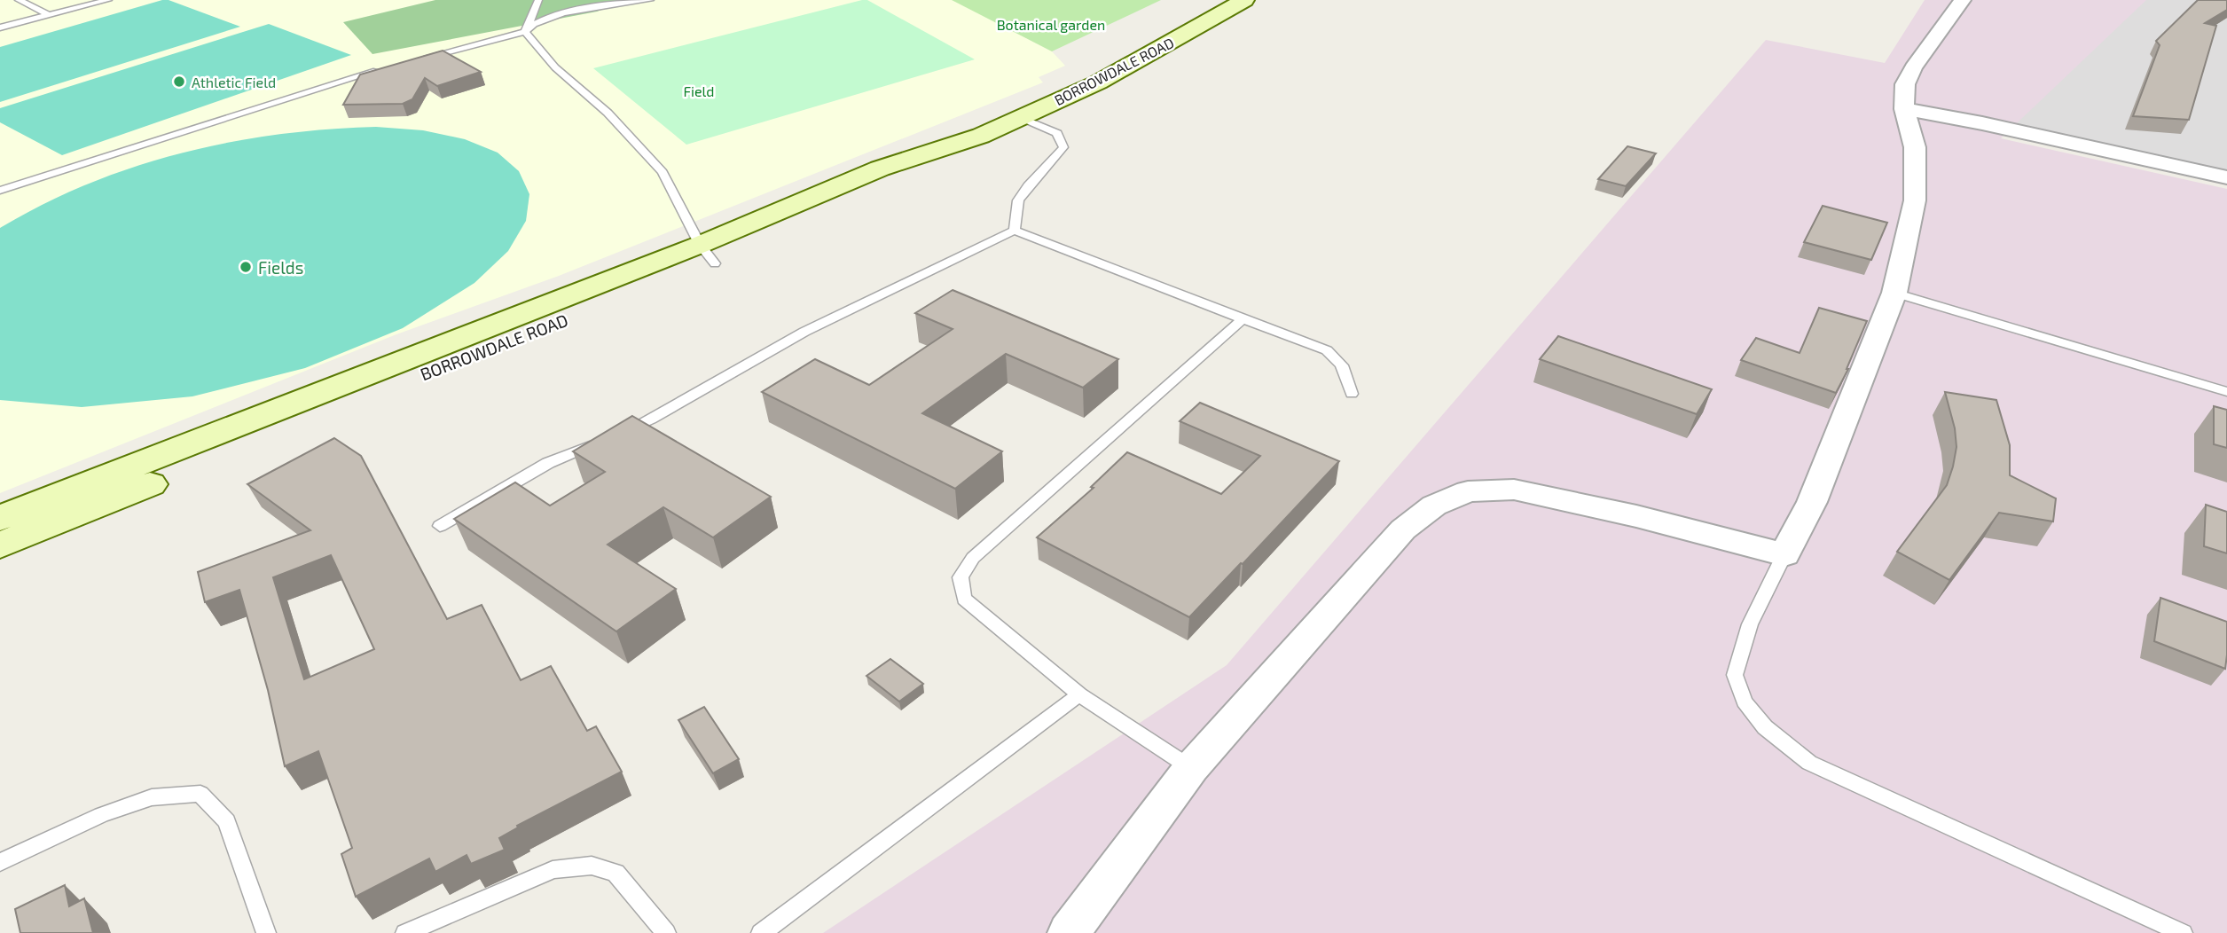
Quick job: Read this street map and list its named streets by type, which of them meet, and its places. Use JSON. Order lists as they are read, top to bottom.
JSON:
{
  "streets": {
    "main road": ["BORROWDALE ROAD"]
  },
  "parks": ["Botanical garden", "Field"],
  "places": ["Athletic Field", "Fields"]
}
